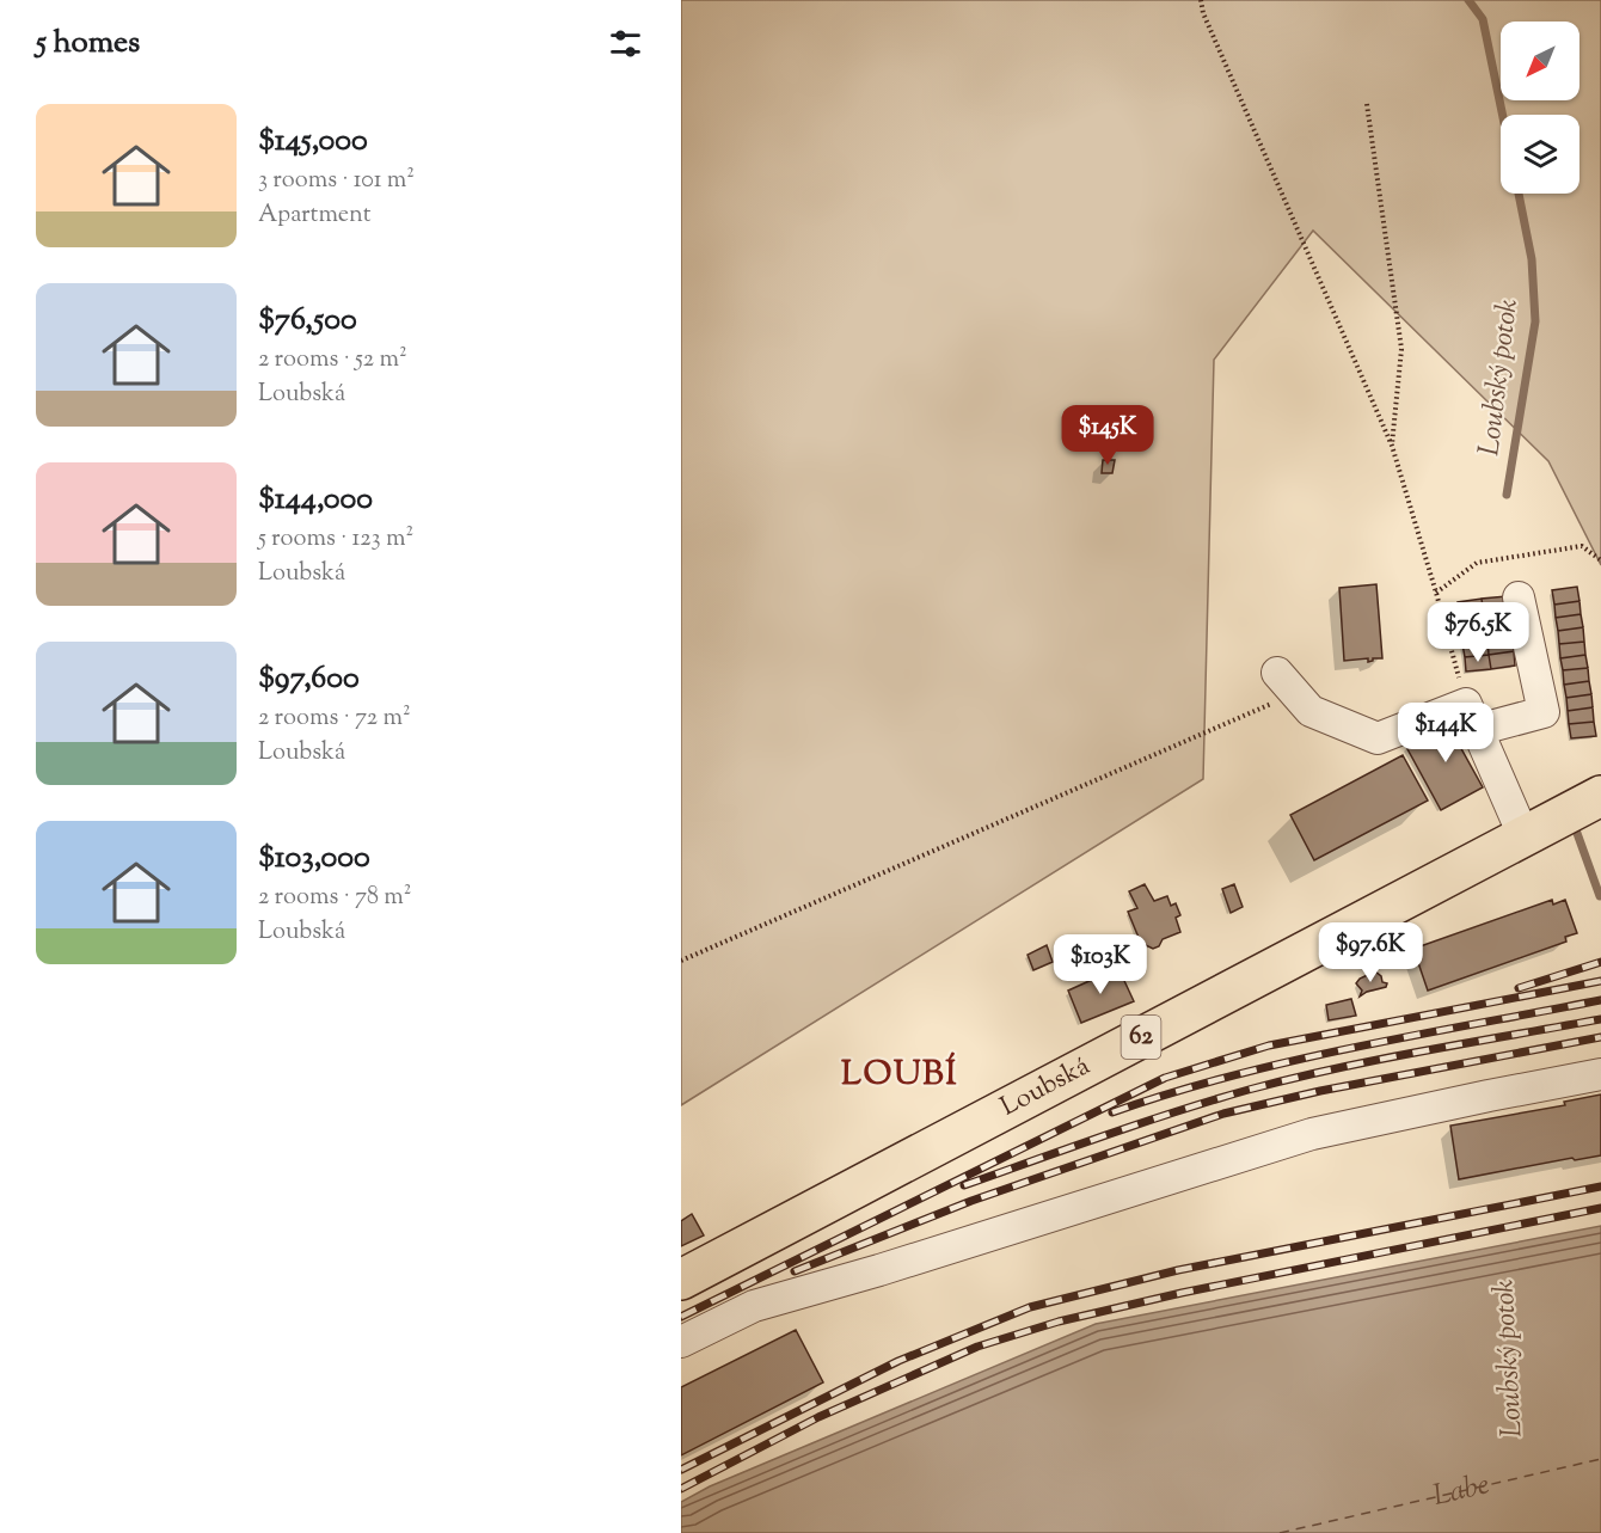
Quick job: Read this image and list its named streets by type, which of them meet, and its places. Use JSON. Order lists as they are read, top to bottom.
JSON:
{
  "streets": {
    "main road": ["62", "Loubská"]
  },
  "districts": ["LOUBÍ"],
  "water": ["Loubský potok", "Labe"],
  "north": "bottom left",
  "page": {
    "heading": "5 homes",
    "list": [
      {
        "name": "$145,000",
        "note": "3 rooms · 101 m² · Apartment"
      },
      {
        "name": "$76,500",
        "note": "2 rooms · 52 m² · Loubská"
      },
      {
        "name": "$144,000",
        "note": "5 rooms · 123 m² · Loubská"
      },
      {
        "name": "$97,600",
        "note": "2 rooms · 72 m² · Loubská"
      },
      {
        "name": "$103,000",
        "note": "2 rooms · 78 m² · Loubská"
      }
    ],
    "price": [
      "$145K",
      "$76.5K",
      "$144K",
      "$97.6K",
      "$103K"
    ]
  }
}
